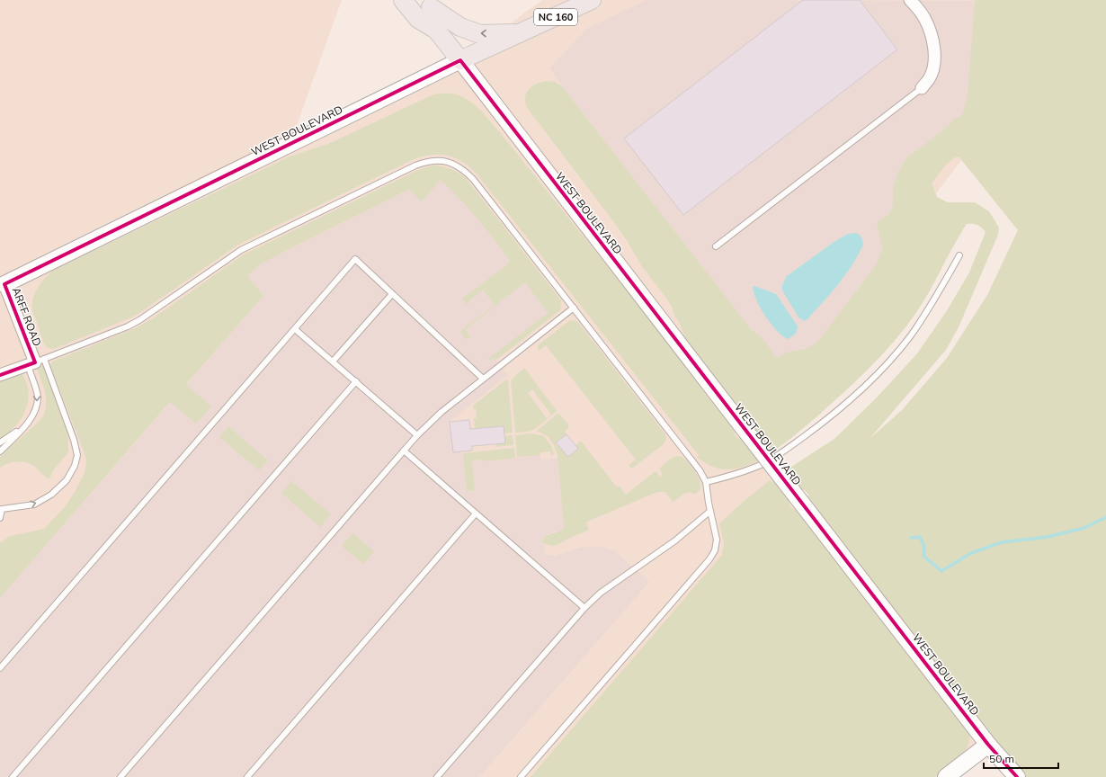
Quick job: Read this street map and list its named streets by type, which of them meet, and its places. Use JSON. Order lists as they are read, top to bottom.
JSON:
{
  "streets": {
    "main road": ["NC 160"],
    "street": ["WEST BOULEVARD", "ARFF ROAD"]
  },
  "crossings": [
    ["NC 160", "WEST BOULEVARD"],
    ["WEST BOULEVARD", "ARFF ROAD"]
  ],
  "scale_bar": "50 m"
}
